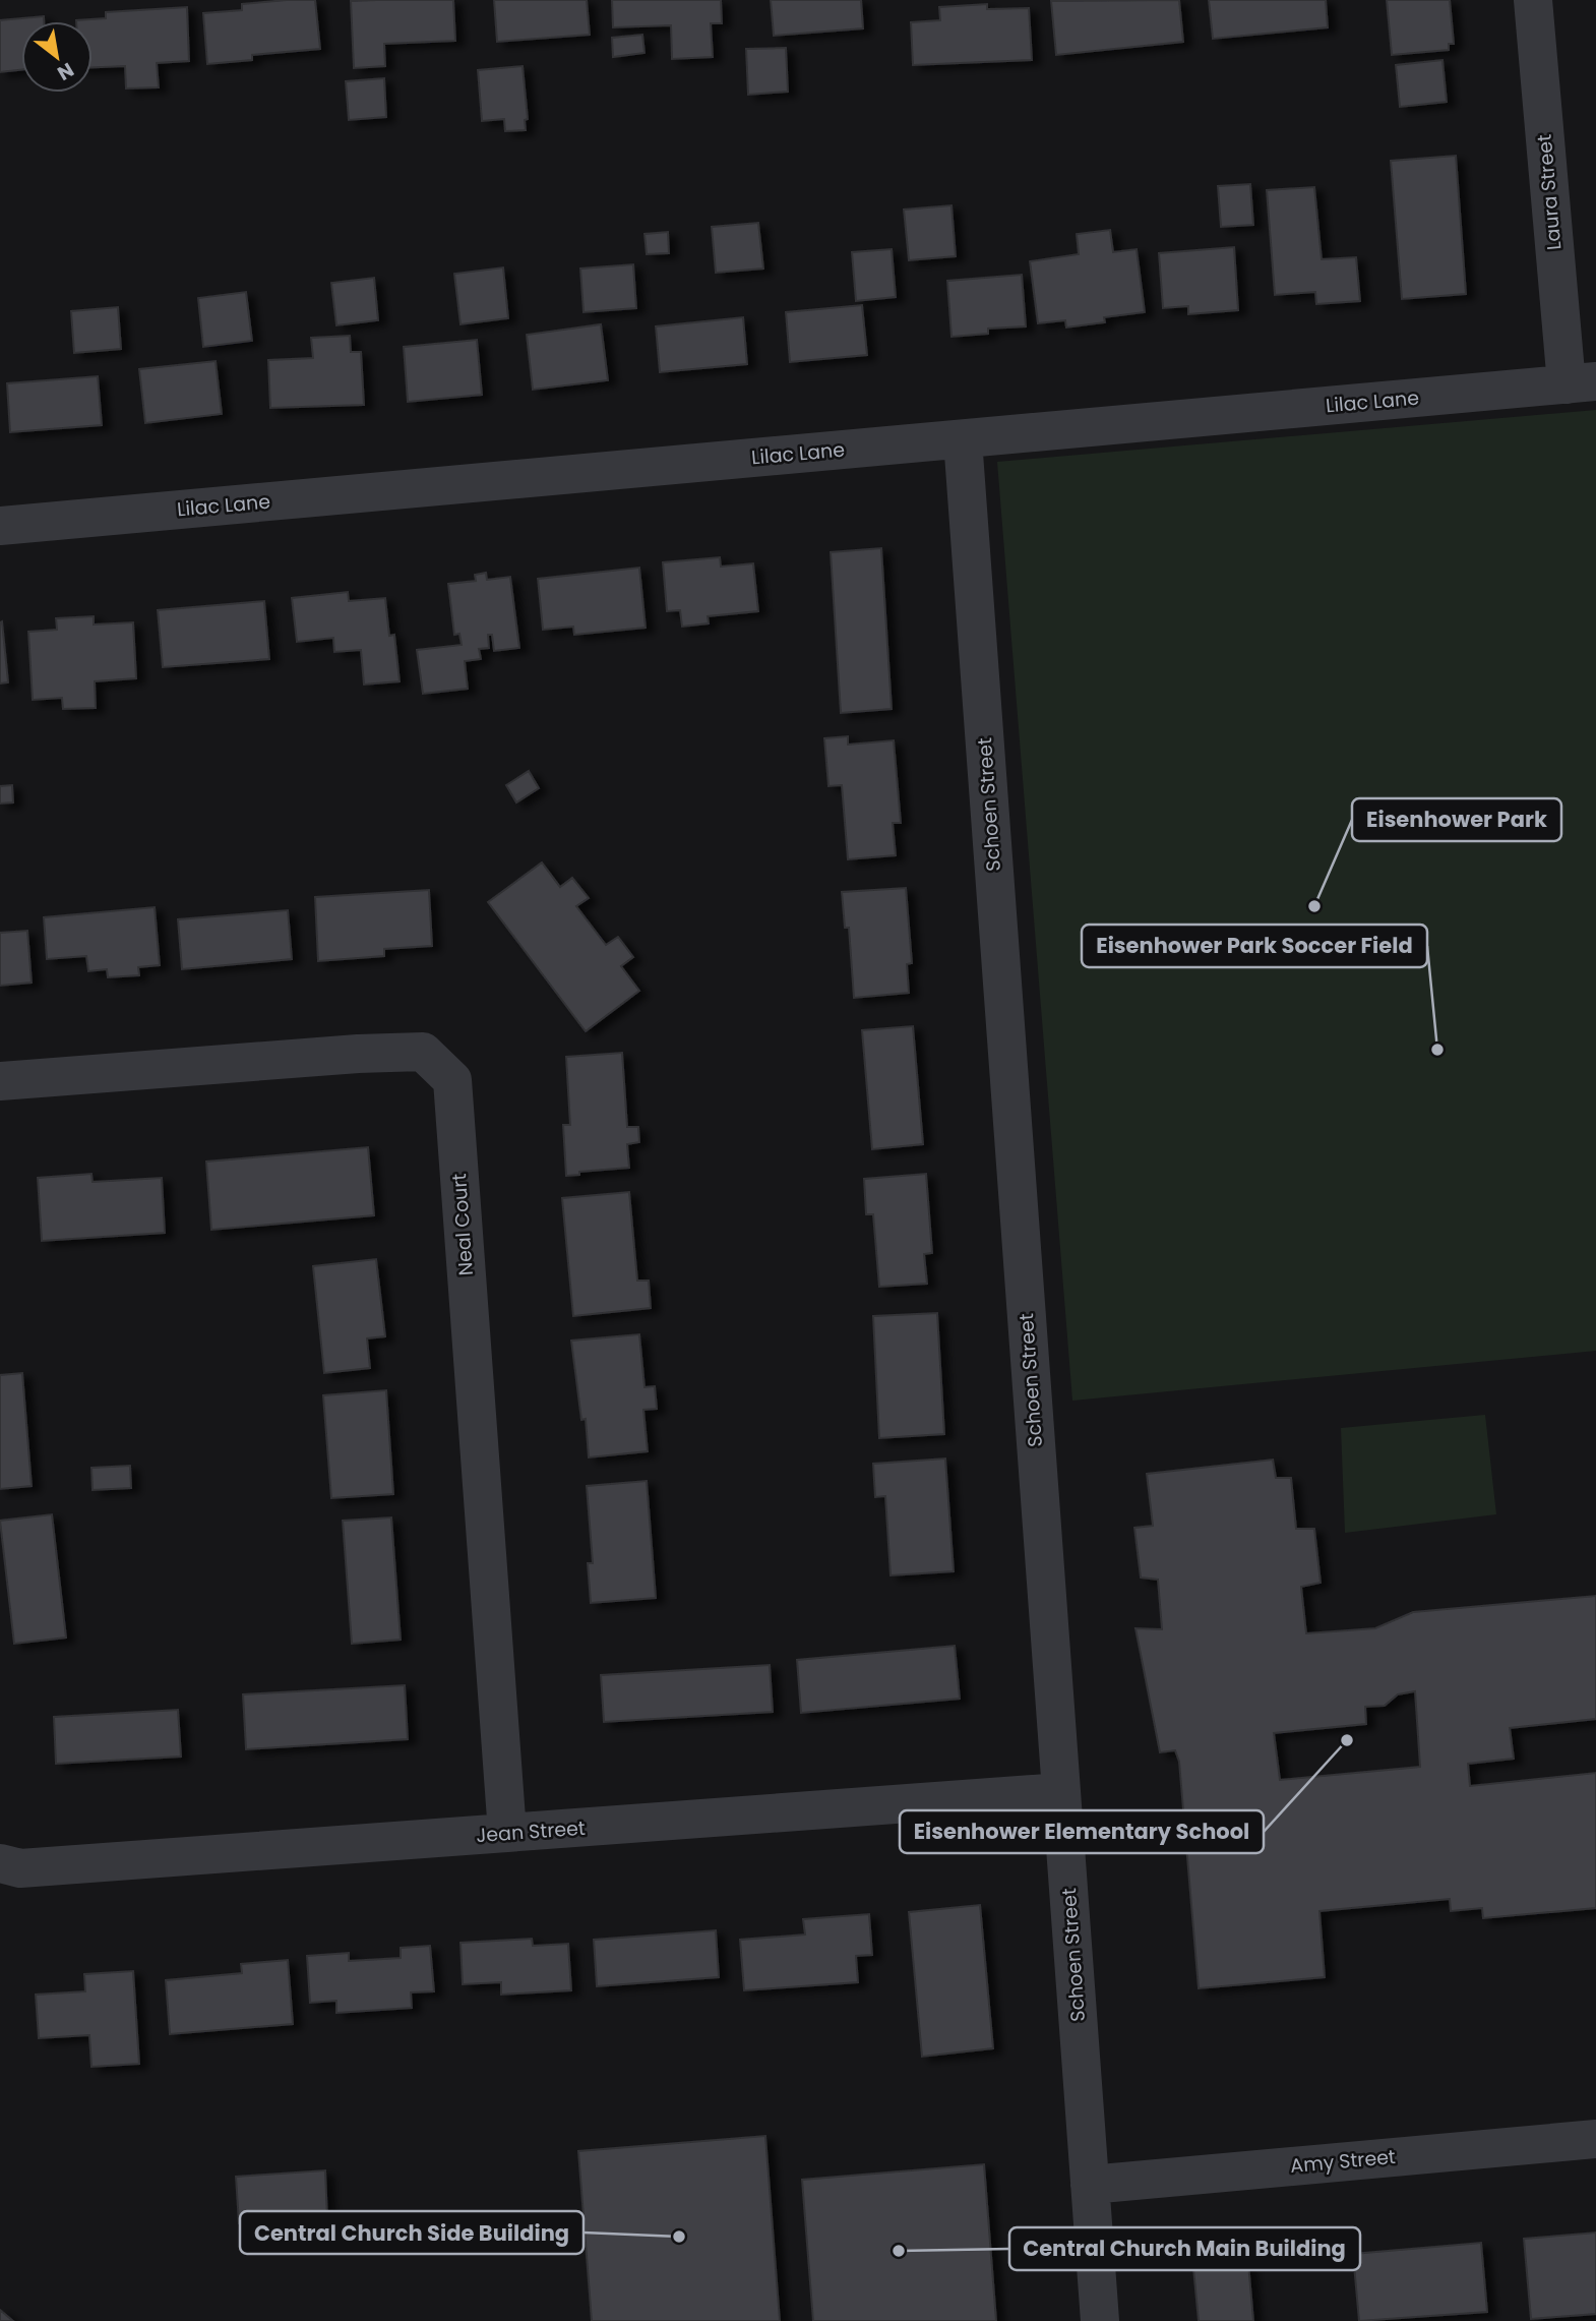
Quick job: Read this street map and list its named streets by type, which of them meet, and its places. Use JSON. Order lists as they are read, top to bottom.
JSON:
{
  "streets": {
    "street": [
      "Laura Street",
      "Lilac Lane",
      "Schoen Street",
      "Neal Court",
      "Jean Street",
      "Amy Street"
    ]
  },
  "crossings": [
    ["Laura Street", "Lilac Lane"],
    ["Lilac Lane", "Schoen Street"],
    ["Schoen Street", "Jean Street"],
    ["Schoen Street", "Amy Street"],
    ["Neal Court", "Jean Street"]
  ],
  "places": [
    "Eisenhower Park",
    "Eisenhower Park Soccer Field",
    "Eisenhower Elementary School",
    "Central Church Side Building",
    "Central Church Main Building"
  ],
  "north": "bottom right"
}
